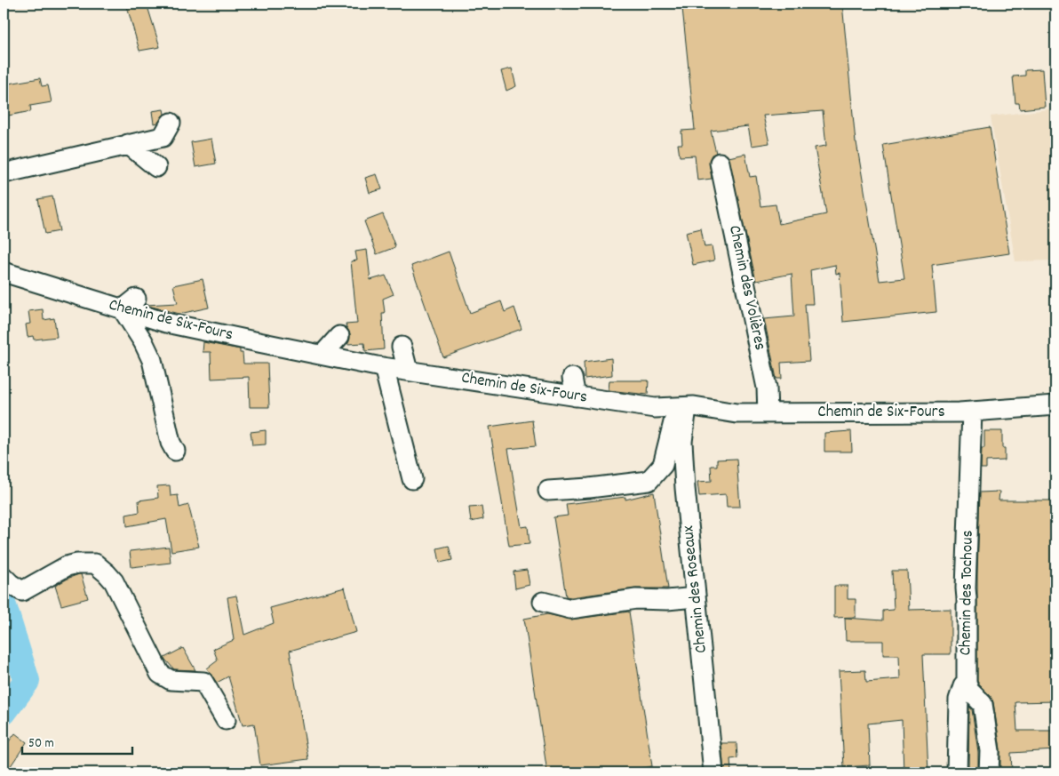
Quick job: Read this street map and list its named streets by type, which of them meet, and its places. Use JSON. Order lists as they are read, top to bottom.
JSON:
{
  "streets": {
    "street": [
      "Chemin des Volières",
      "Chemin de Six-Fours",
      "Chemin des Roseaux",
      "Chemin des Tochous"
    ]
  },
  "crossings": [
    ["Chemin des Volières", "Chemin de Six-Fours"],
    ["Chemin de Six-Fours", "Chemin des Roseaux"],
    ["Chemin de Six-Fours", "Chemin des Tochous"]
  ],
  "scale_bar": "50 m"
}
